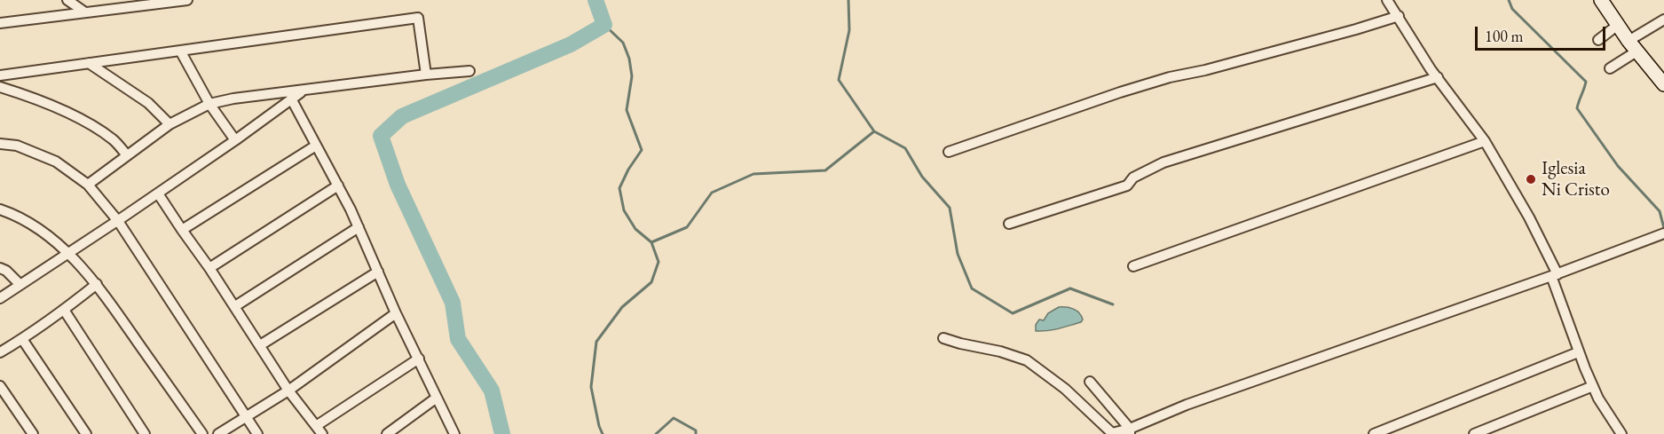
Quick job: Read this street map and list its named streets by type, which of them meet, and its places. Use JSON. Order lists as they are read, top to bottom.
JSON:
{
  "places": ["Iglesia Ni Cristo"],
  "scale_bar": "100 m"
}
